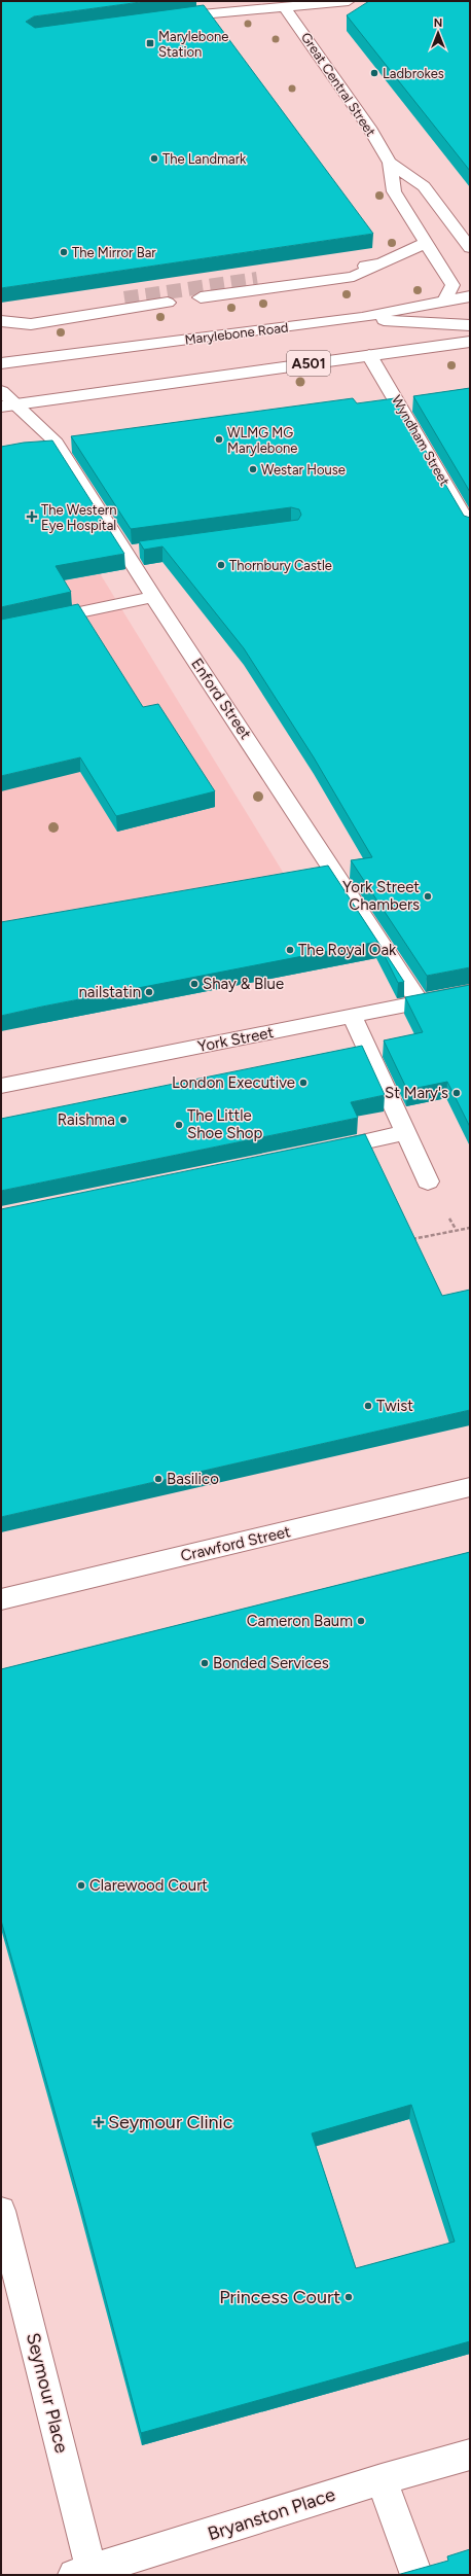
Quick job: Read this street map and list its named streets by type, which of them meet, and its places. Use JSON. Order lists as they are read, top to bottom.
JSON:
{
  "streets": {
    "main road": [
      "Great Central Street",
      "Marylebone Road",
      "A501",
      "Wyndham Street",
      "Enford Street",
      "York Street",
      "Crawford Street",
      "Seymour Place",
      "Bryanston Place"
    ]
  },
  "crossings": [
    ["Great Central Street", "Marylebone Road"],
    ["A501", "Wyndham Street"],
    ["A501", "Enford Street"],
    ["Enford Street", "York Street"],
    ["Seymour Place", "Bryanston Place"]
  ],
  "places": {
    "transit": ["Marylebone Station"],
    "other": [
      "Ladbrokes",
      "The Landmark",
      "The Mirror Bar",
      "WLMG MG Marylebone",
      "Westar House",
      "Thornbury Castle",
      "York Street Chambers",
      "The Royal Oak",
      "Shay & Blue",
      "nailstatin",
      "London Executive",
      "St Mary's",
      "Raishma",
      "The Little Shoe Shop",
      "Twist",
      "Basilico",
      "Cameron Baum",
      "Bonded Services",
      "Clarewood Court",
      "Princess Court"
    ],
    "health": ["The Western Eye Hospital", "Seymour Clinic"]
  },
  "north": "top"
}
